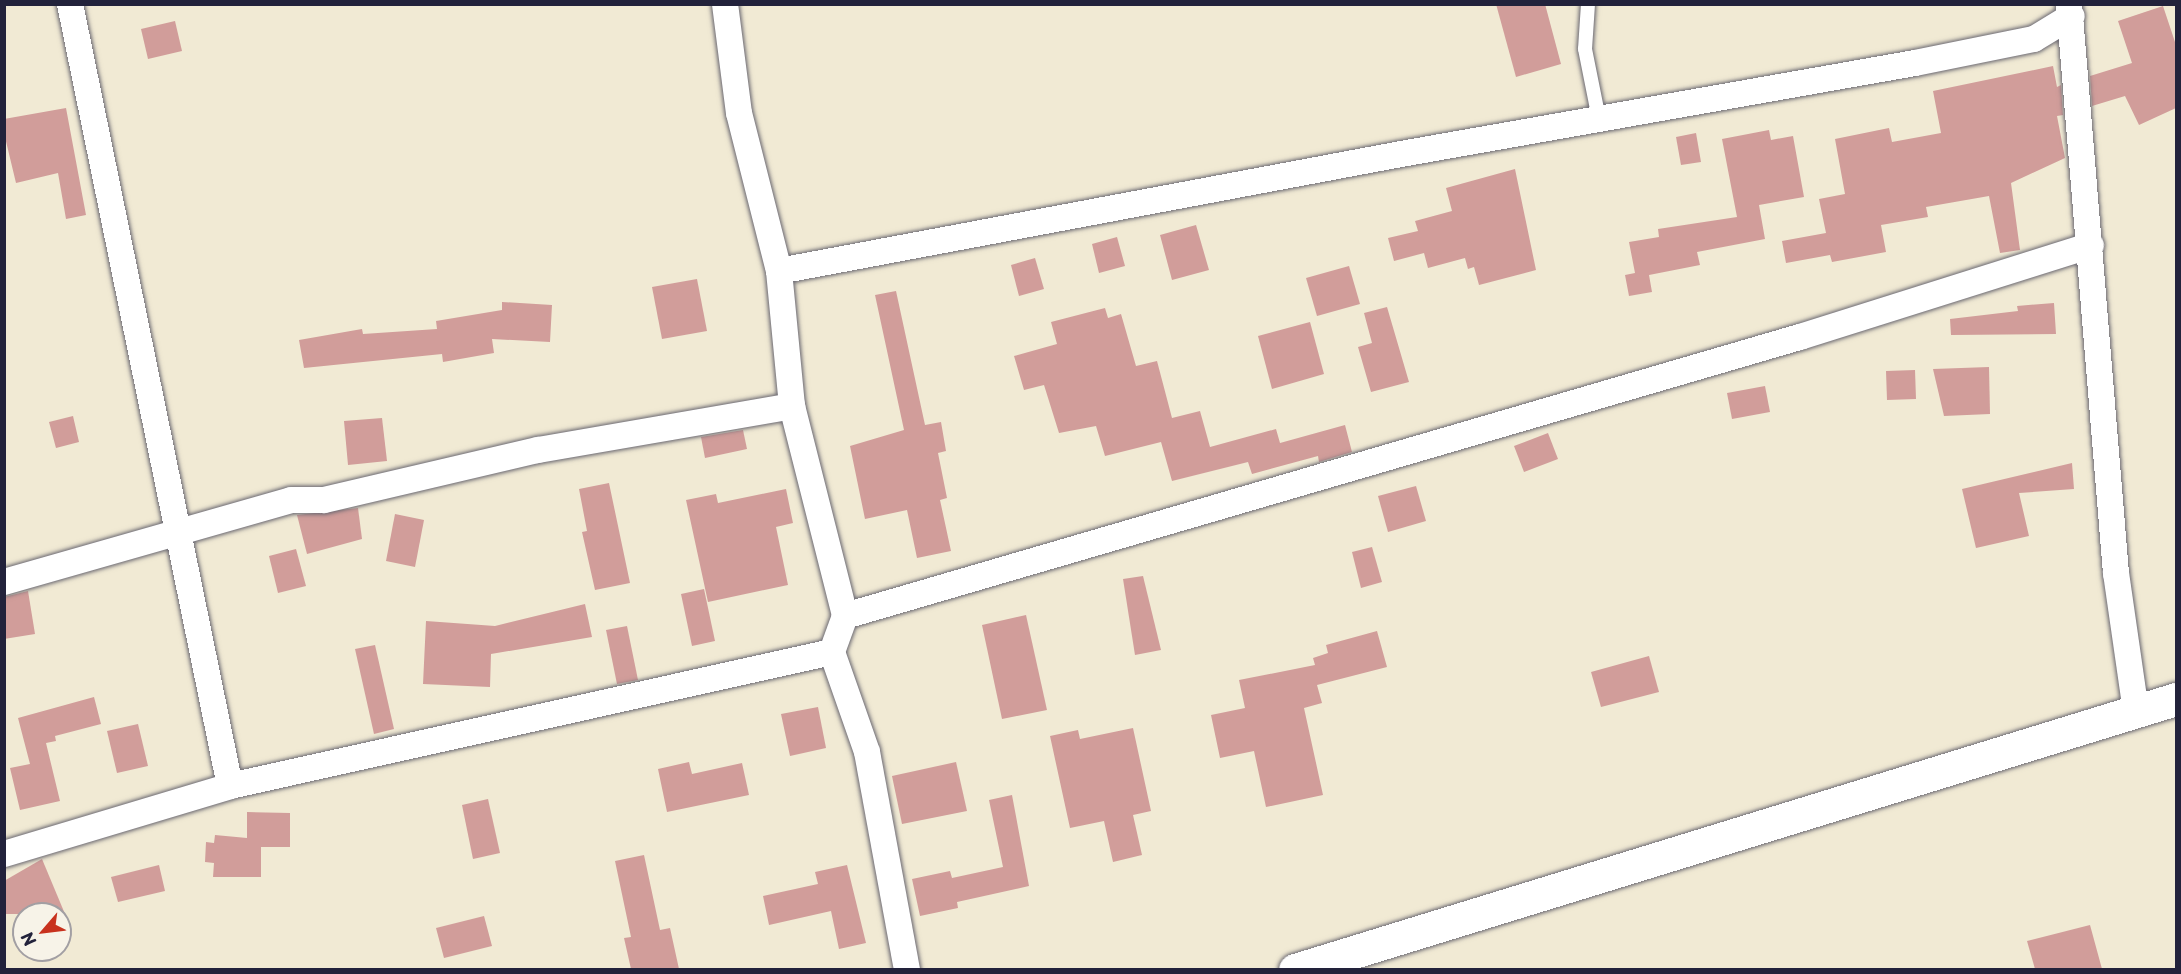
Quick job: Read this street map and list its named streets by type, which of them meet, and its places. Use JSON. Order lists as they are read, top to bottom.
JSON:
{
  "north": "bottom left"
}
